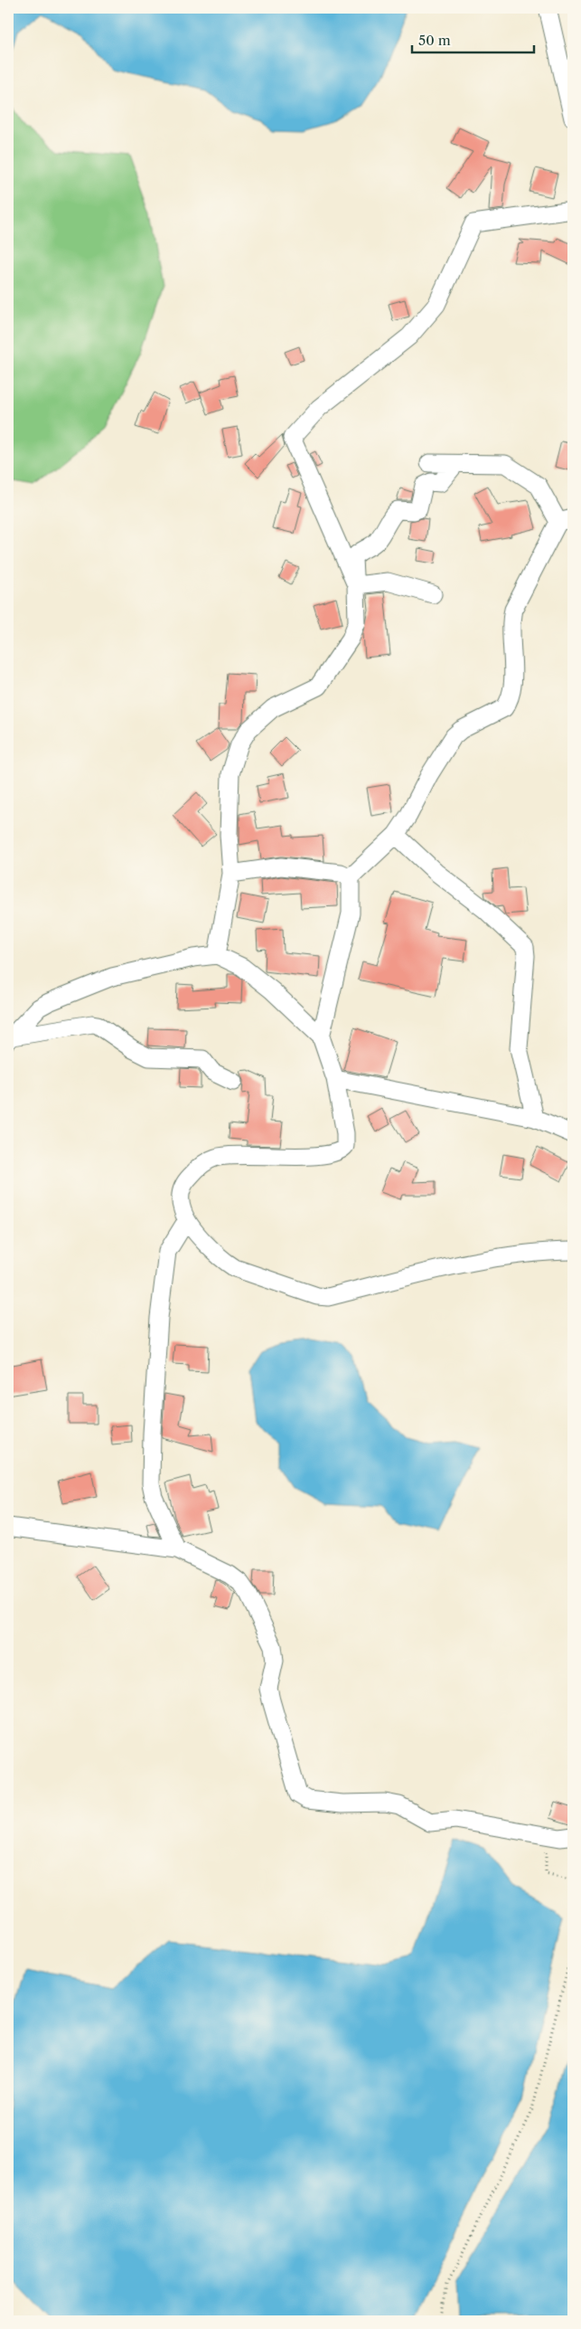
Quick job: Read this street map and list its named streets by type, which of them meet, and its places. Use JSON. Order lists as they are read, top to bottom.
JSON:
{
  "scale_bar": "50 m"
}
